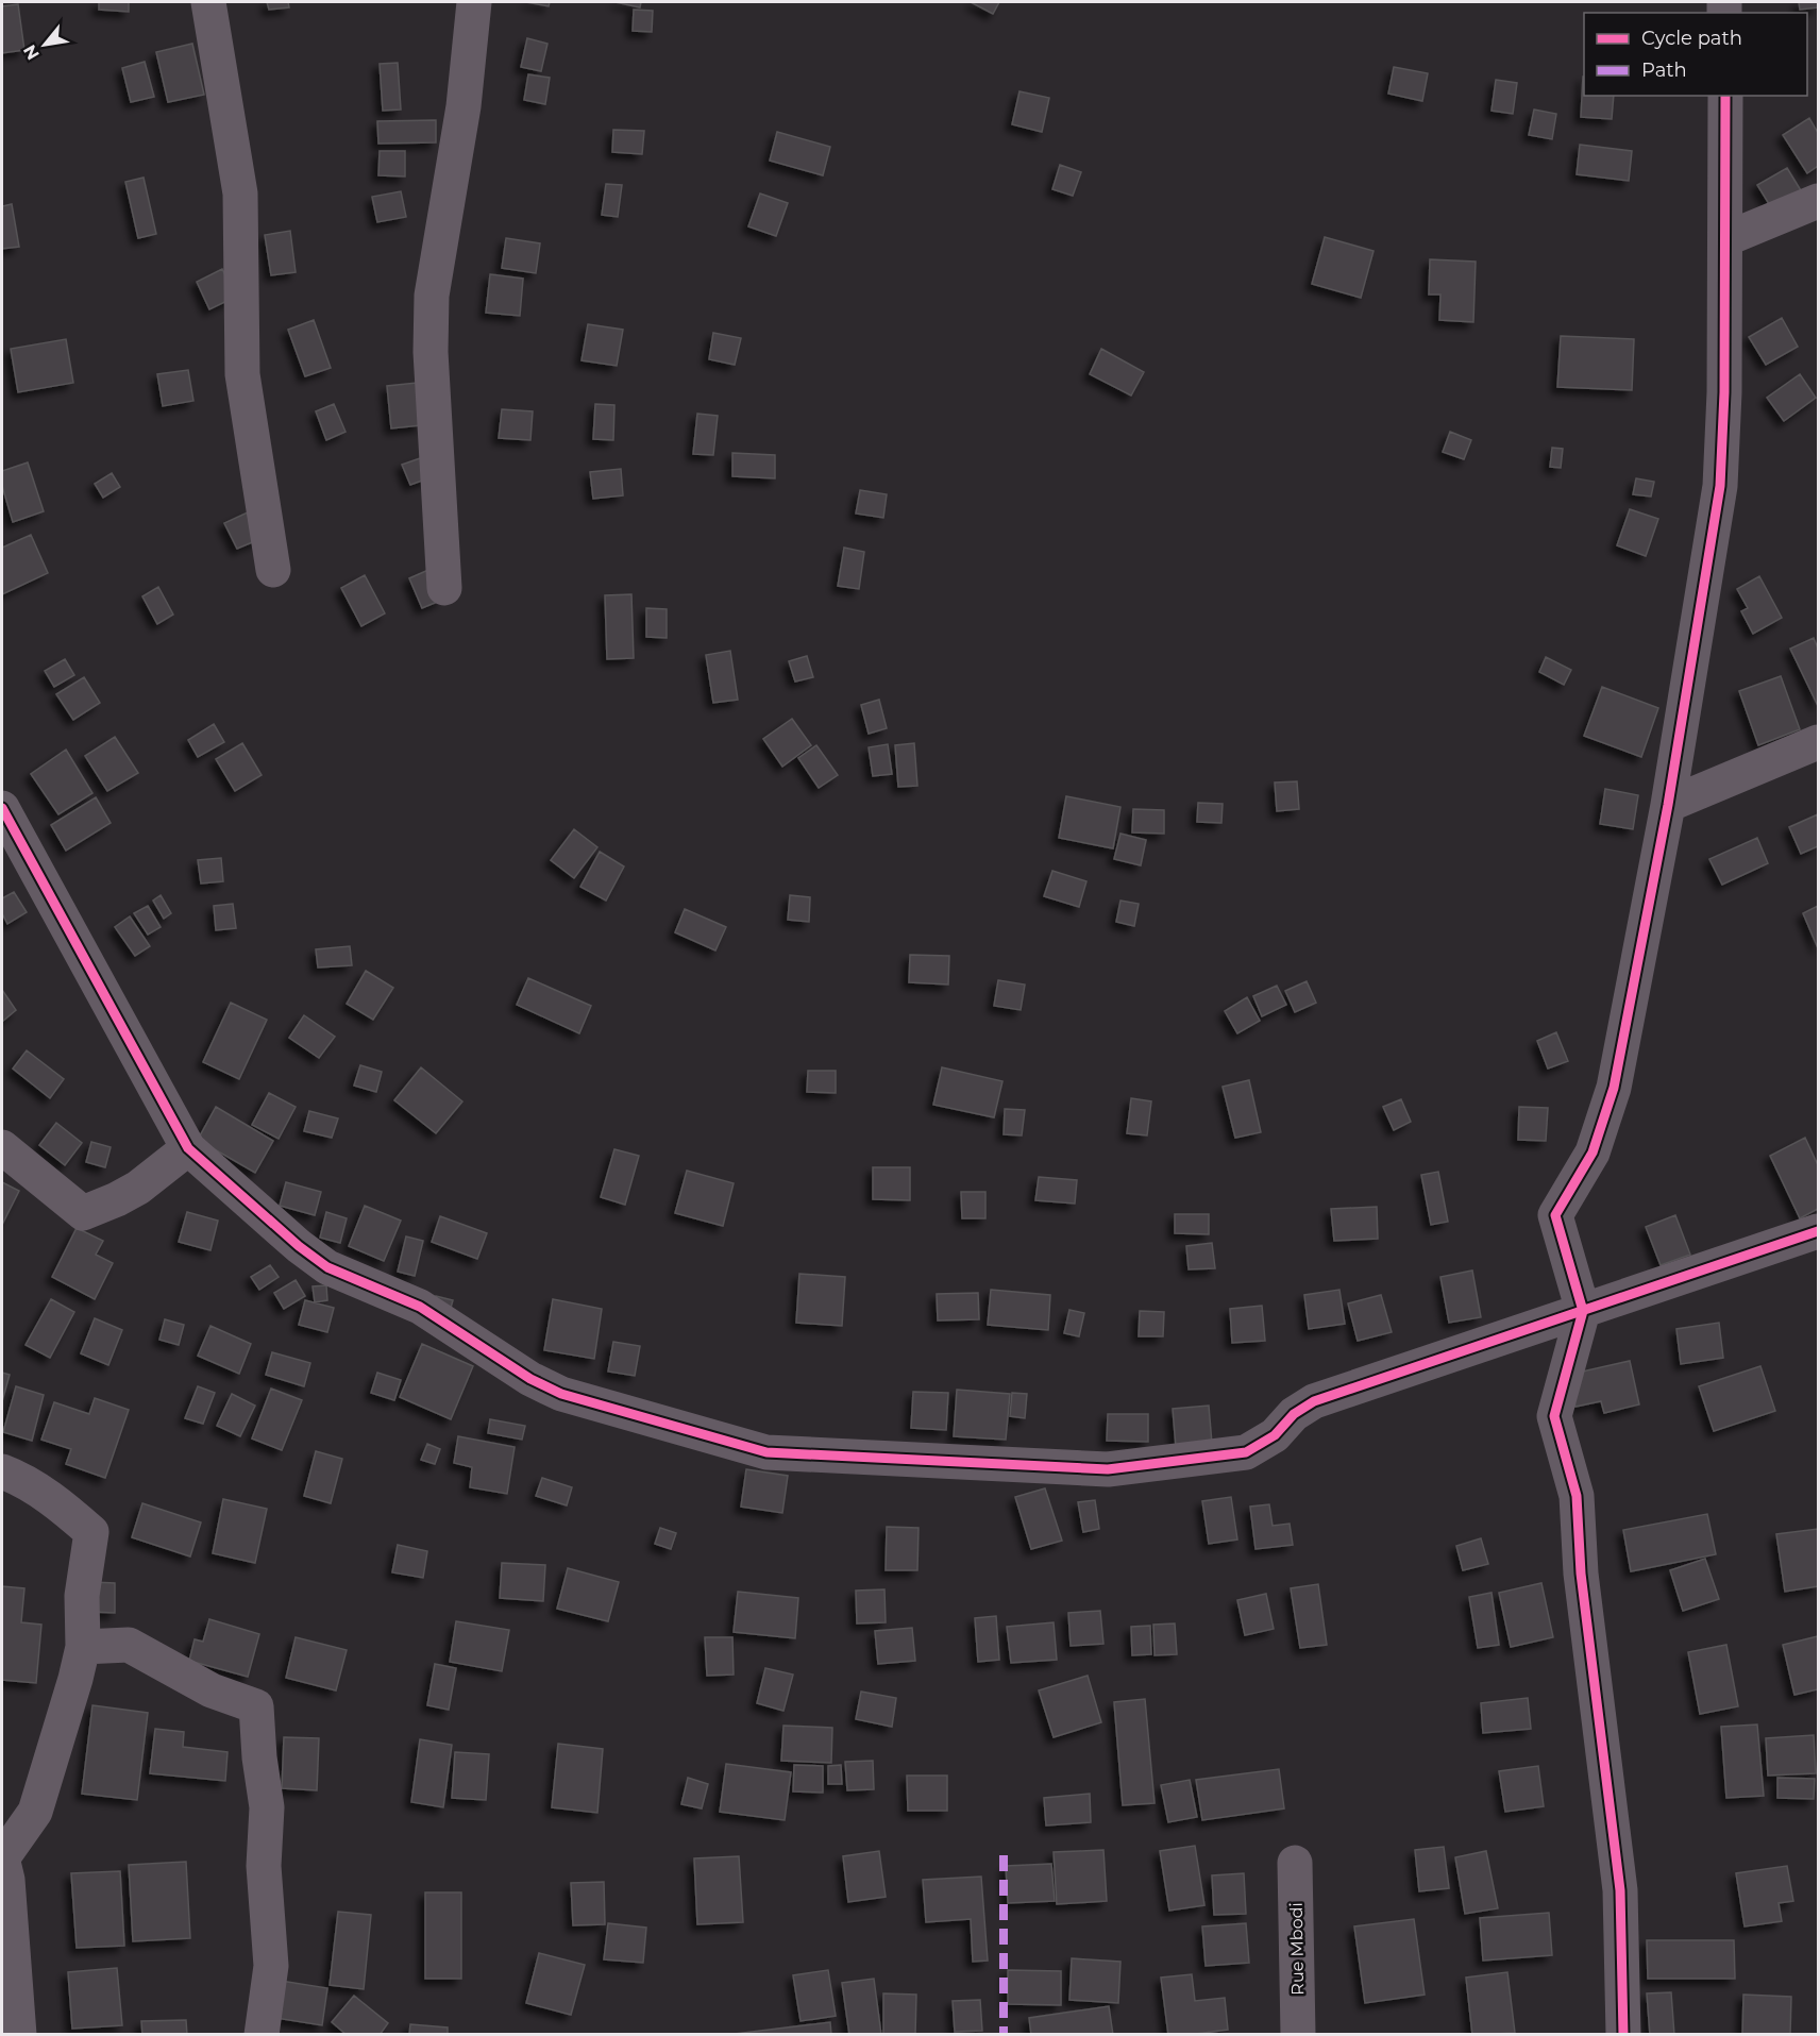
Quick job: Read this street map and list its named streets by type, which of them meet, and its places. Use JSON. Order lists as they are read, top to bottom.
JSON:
{
  "streets": {
    "street": ["Rue Mbodi"]
  },
  "legend": ["Cycle path", "Path"],
  "north": "bottom left"
}
